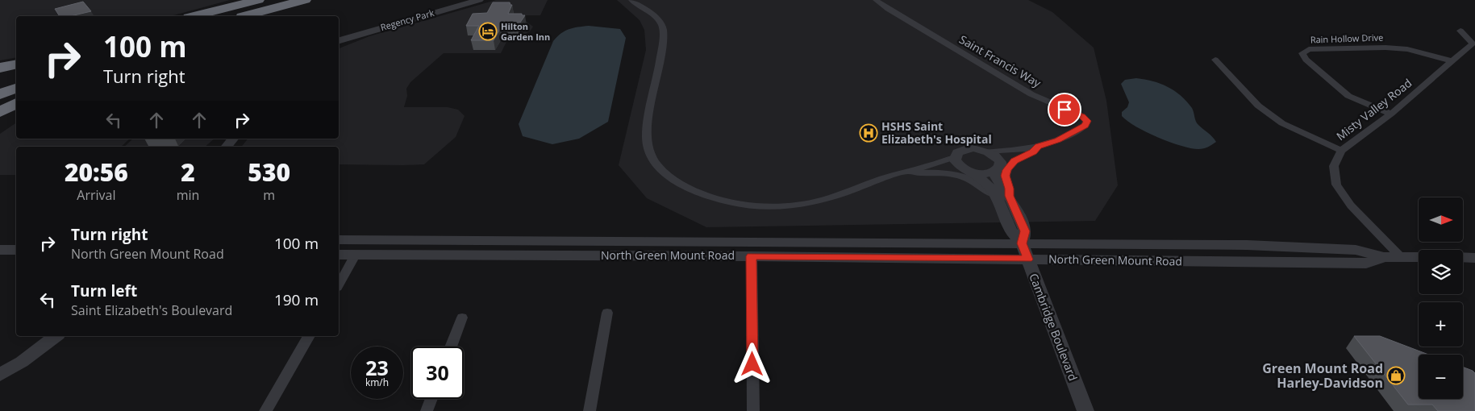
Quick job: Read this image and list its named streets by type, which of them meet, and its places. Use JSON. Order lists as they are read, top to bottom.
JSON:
{
  "streets": {
    "street": [
      "Regency Park",
      "Rain Hollow Drive",
      "Saint Francis Way",
      "Misty Valley Road",
      "North Green Mount Road",
      "Cambridge Boulevard"
    ]
  },
  "crossings": [
    ["Rain Hollow Drive", "Misty Valley Road"],
    ["Saint Francis Way", "Cambridge Boulevard"],
    ["Misty Valley Road", "North Green Mount Road"],
    ["North Green Mount Road", "Cambridge Boulevard"]
  ],
  "places": {
    "hotel": ["Hilton Garden Inn"],
    "hospital": ["HSHS Saint Elizabeth's Hospital"],
    "shop": ["Green Mount Road Harley-Davidson"]
  },
  "north": "right",
  "page": {
    "turn": ["100 m", "Turn right"],
    "eta": [
      "20:56",
      "Arrival",
      "2",
      "min",
      "530",
      "m"
    ],
    "map_buttons": ["+", "−"],
    "list": [
      {
        "name": "Turn right",
        "note": "North Green Mount Road",
        "value": "100 m"
      },
      {
        "name": "Turn left",
        "note": "Saint Elizabeth's Boulevard",
        "value": "190 m"
      }
    ],
    "speed": "23 km/h",
    "limit": "30"
  }
}
